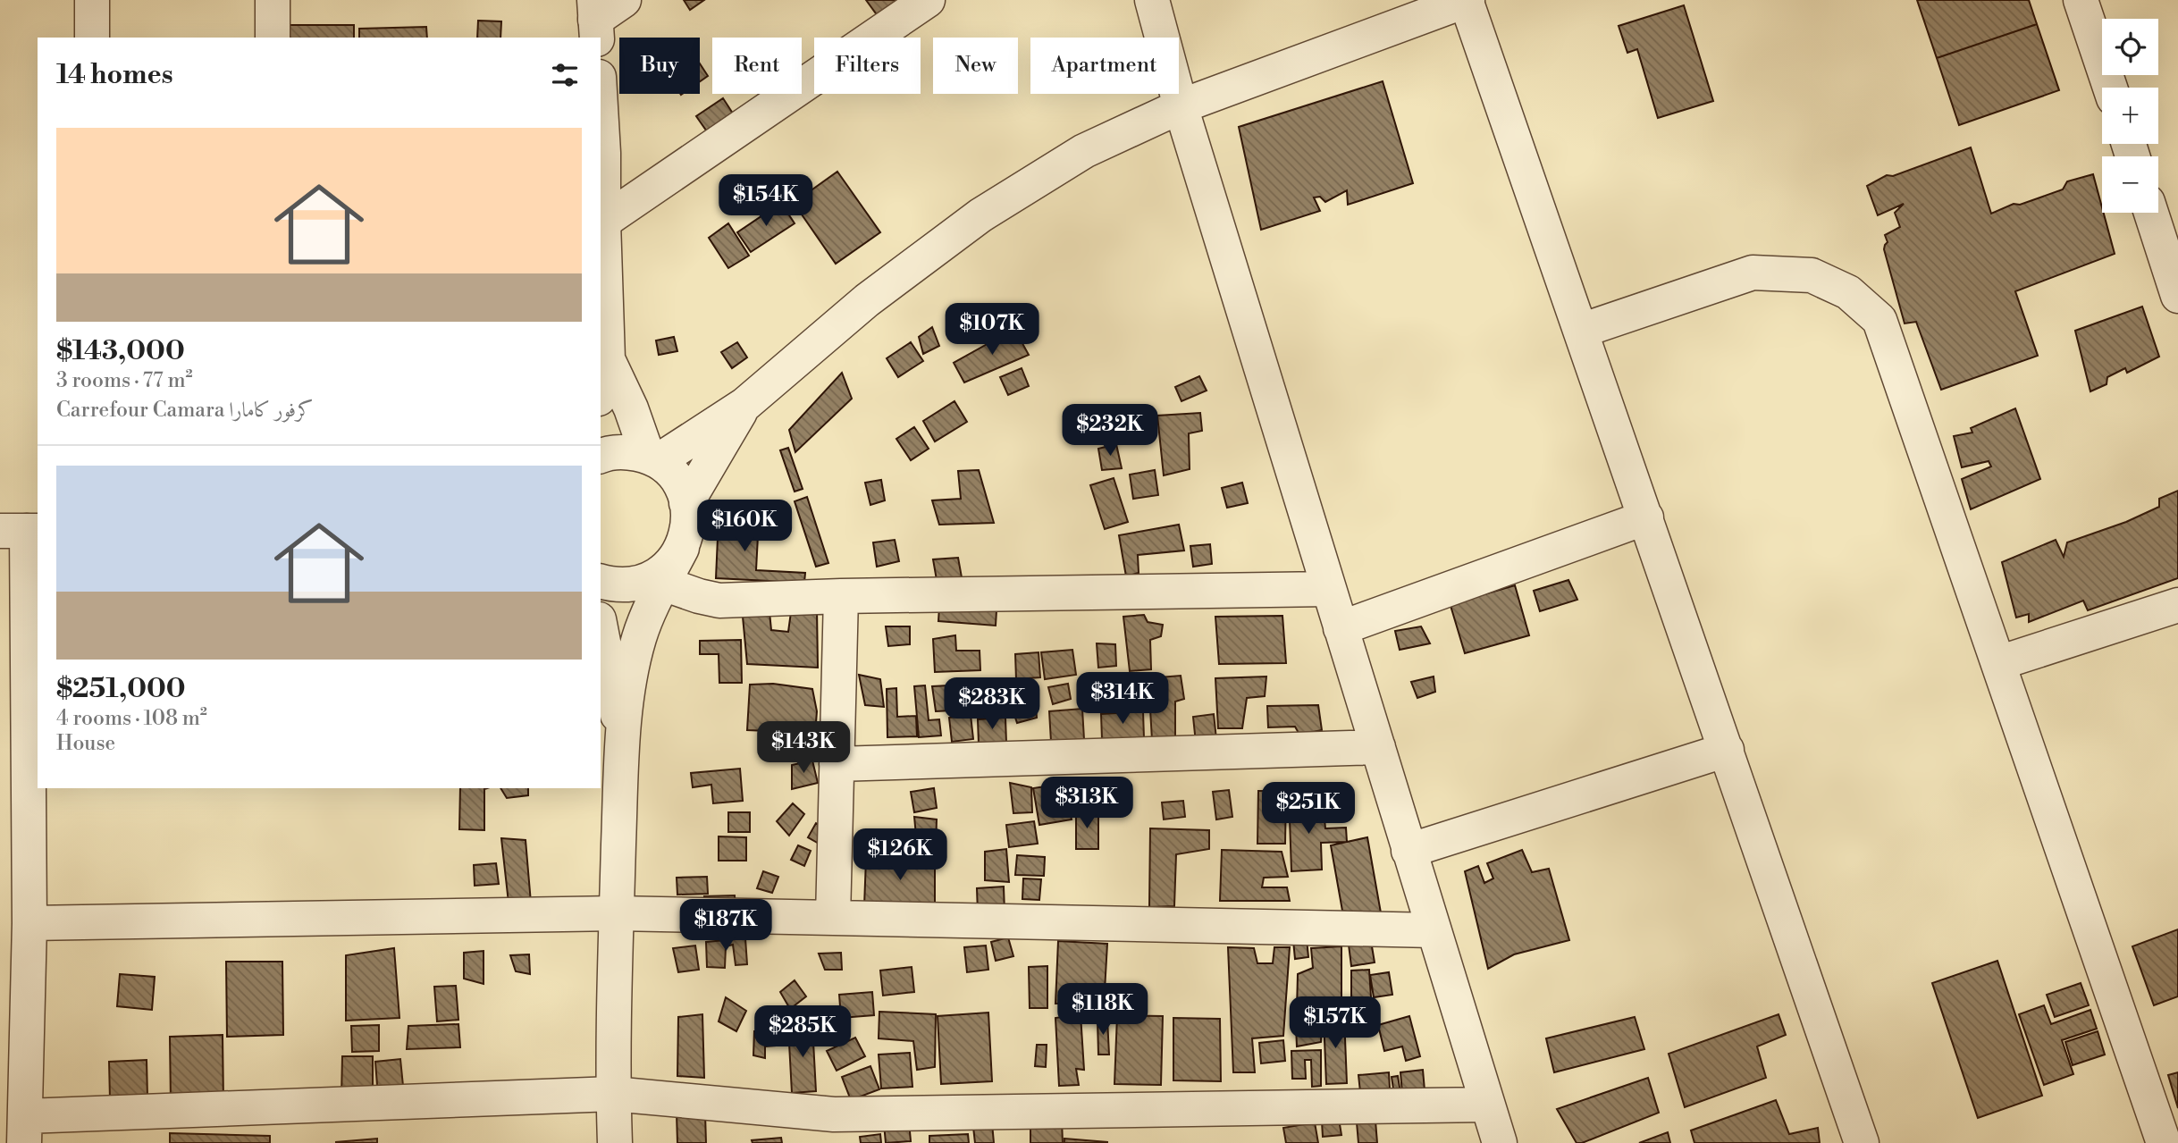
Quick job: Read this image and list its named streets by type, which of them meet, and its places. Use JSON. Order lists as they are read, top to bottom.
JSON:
{
  "page": {
    "map_buttons": ["+", "−"],
    "chip": [
      "Buy",
      "Rent",
      "Filters",
      "New",
      "Apartment"
    ],
    "heading": "14 homes",
    "list": [
      {
        "name": "$143,000",
        "note": "3 rooms · 77 m² · Carrefour Camara كرفور كامارا"
      },
      {
        "name": "$251,000",
        "note": "4 rooms · 108 m² · House"
      }
    ],
    "price": [
      "$154K",
      "$107K",
      "$232K",
      "$160K",
      "$314K",
      "$283K",
      "$143K",
      "$313K",
      "$251K",
      "$126K",
      "$187K",
      "$118K",
      "$157K",
      "$285K"
    ]
  }
}
